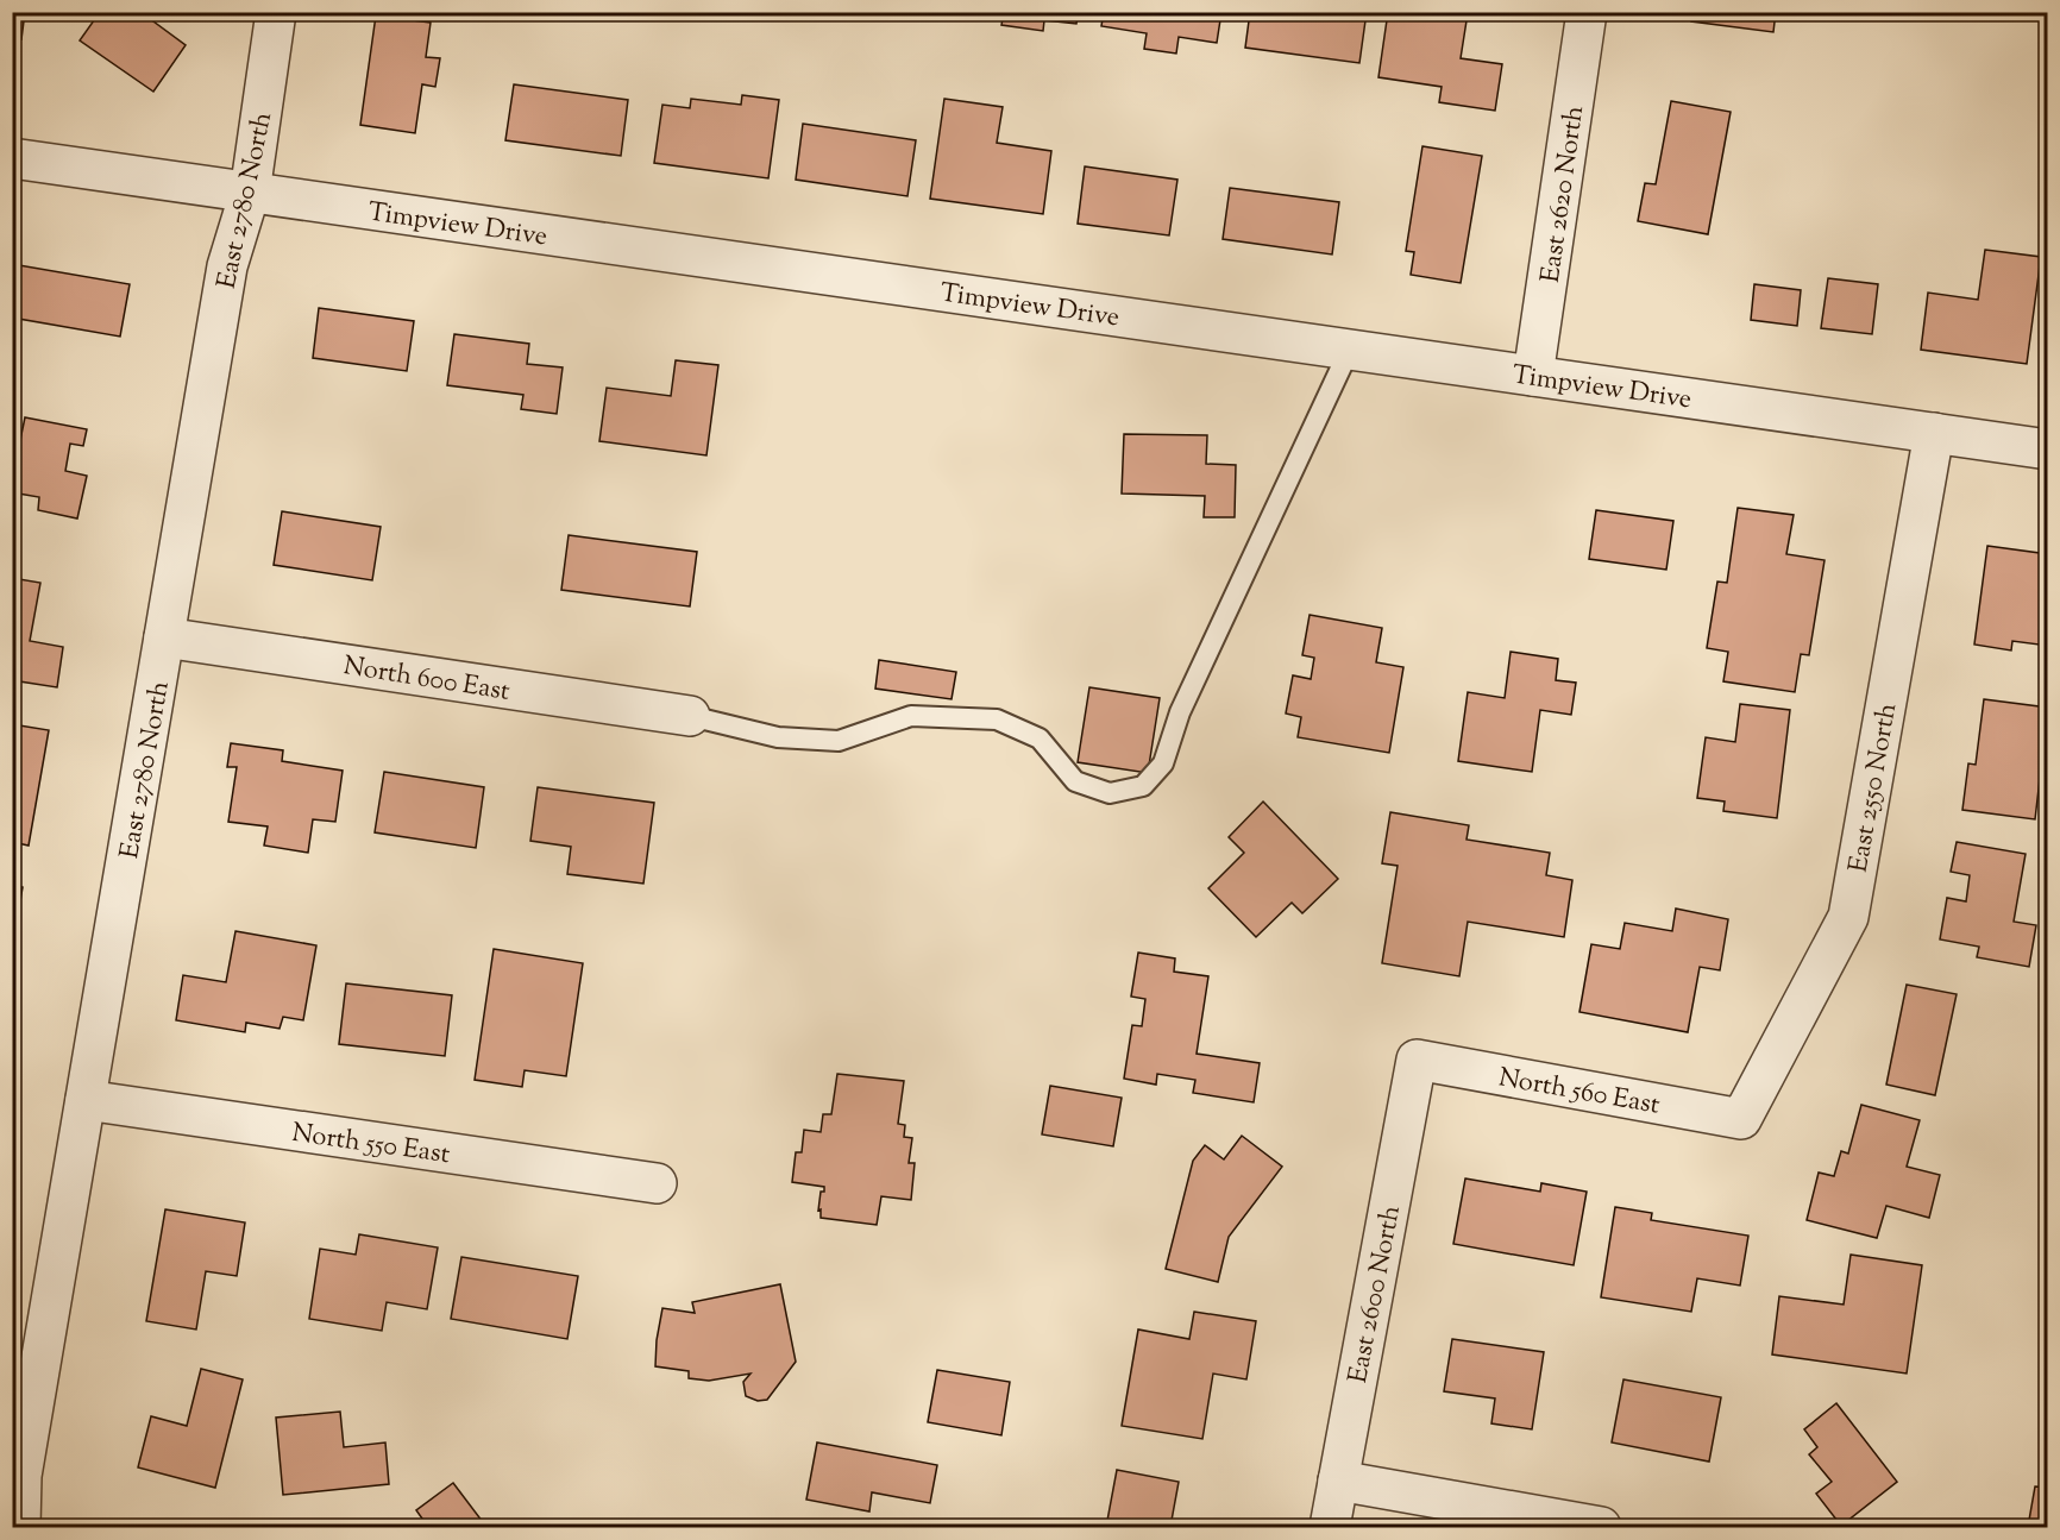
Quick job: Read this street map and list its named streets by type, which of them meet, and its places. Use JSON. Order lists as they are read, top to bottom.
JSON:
{
  "streets": {
    "street": [
      "East 2620 North",
      "East 2780 North",
      "Timpview Drive",
      "North 600 East",
      "East 2550 North",
      "North 560 East",
      "North 550 East",
      "East 2600 North"
    ]
  },
  "crossings": [
    ["East 2620 North", "Timpview Drive"],
    ["East 2780 North", "Timpview Drive"],
    ["East 2780 North", "North 600 East"],
    ["East 2780 North", "North 550 East"],
    ["Timpview Drive", "East 2550 North"],
    ["East 2550 North", "North 560 East"],
    ["North 560 East", "East 2600 North"]
  ]
}
